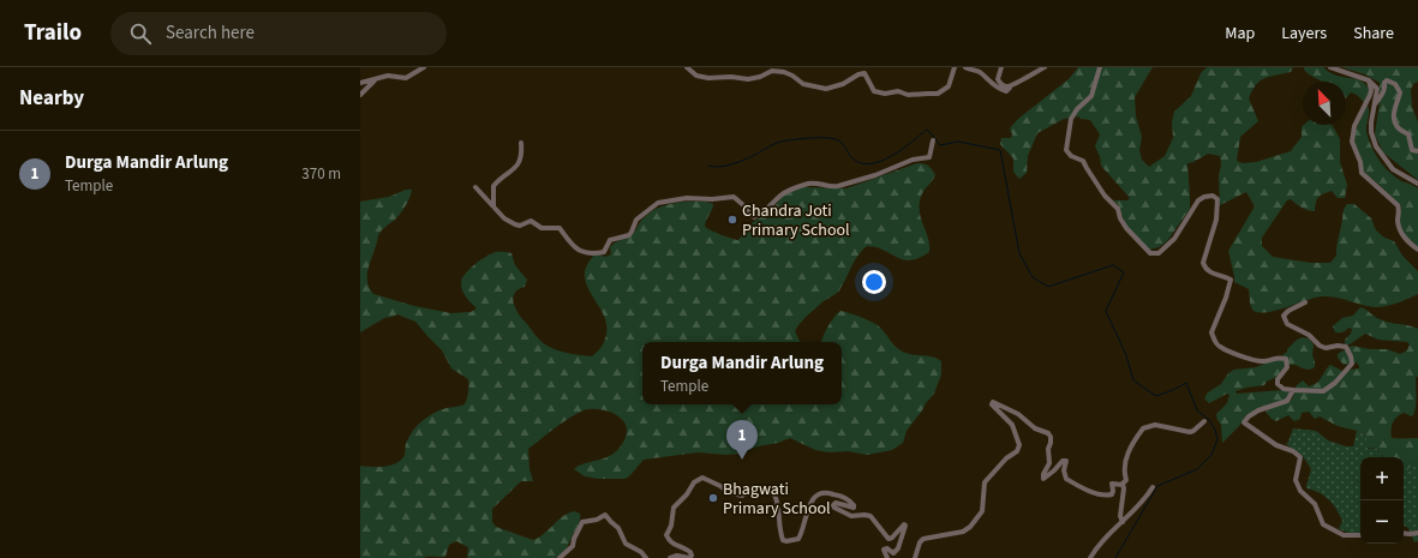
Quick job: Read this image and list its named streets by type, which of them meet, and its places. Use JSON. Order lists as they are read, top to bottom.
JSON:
{
  "places": ["Chandra Joti Primary School", "Bhagwati Primary School"],
  "north": "top left",
  "page": {
    "header": "Trailo",
    "search": "Search here",
    "nav": ["Map", "Layers", "Share"],
    "heading": "Nearby",
    "list": [
      {
        "mark": "1",
        "name": "Durga Mandir Arlung",
        "note": "Temple",
        "value": "370 m"
      }
    ],
    "popup": ["Durga Mandir Arlung", "Temple"],
    "pins": "1",
    "map_buttons": ["+", "−"]
  }
}
